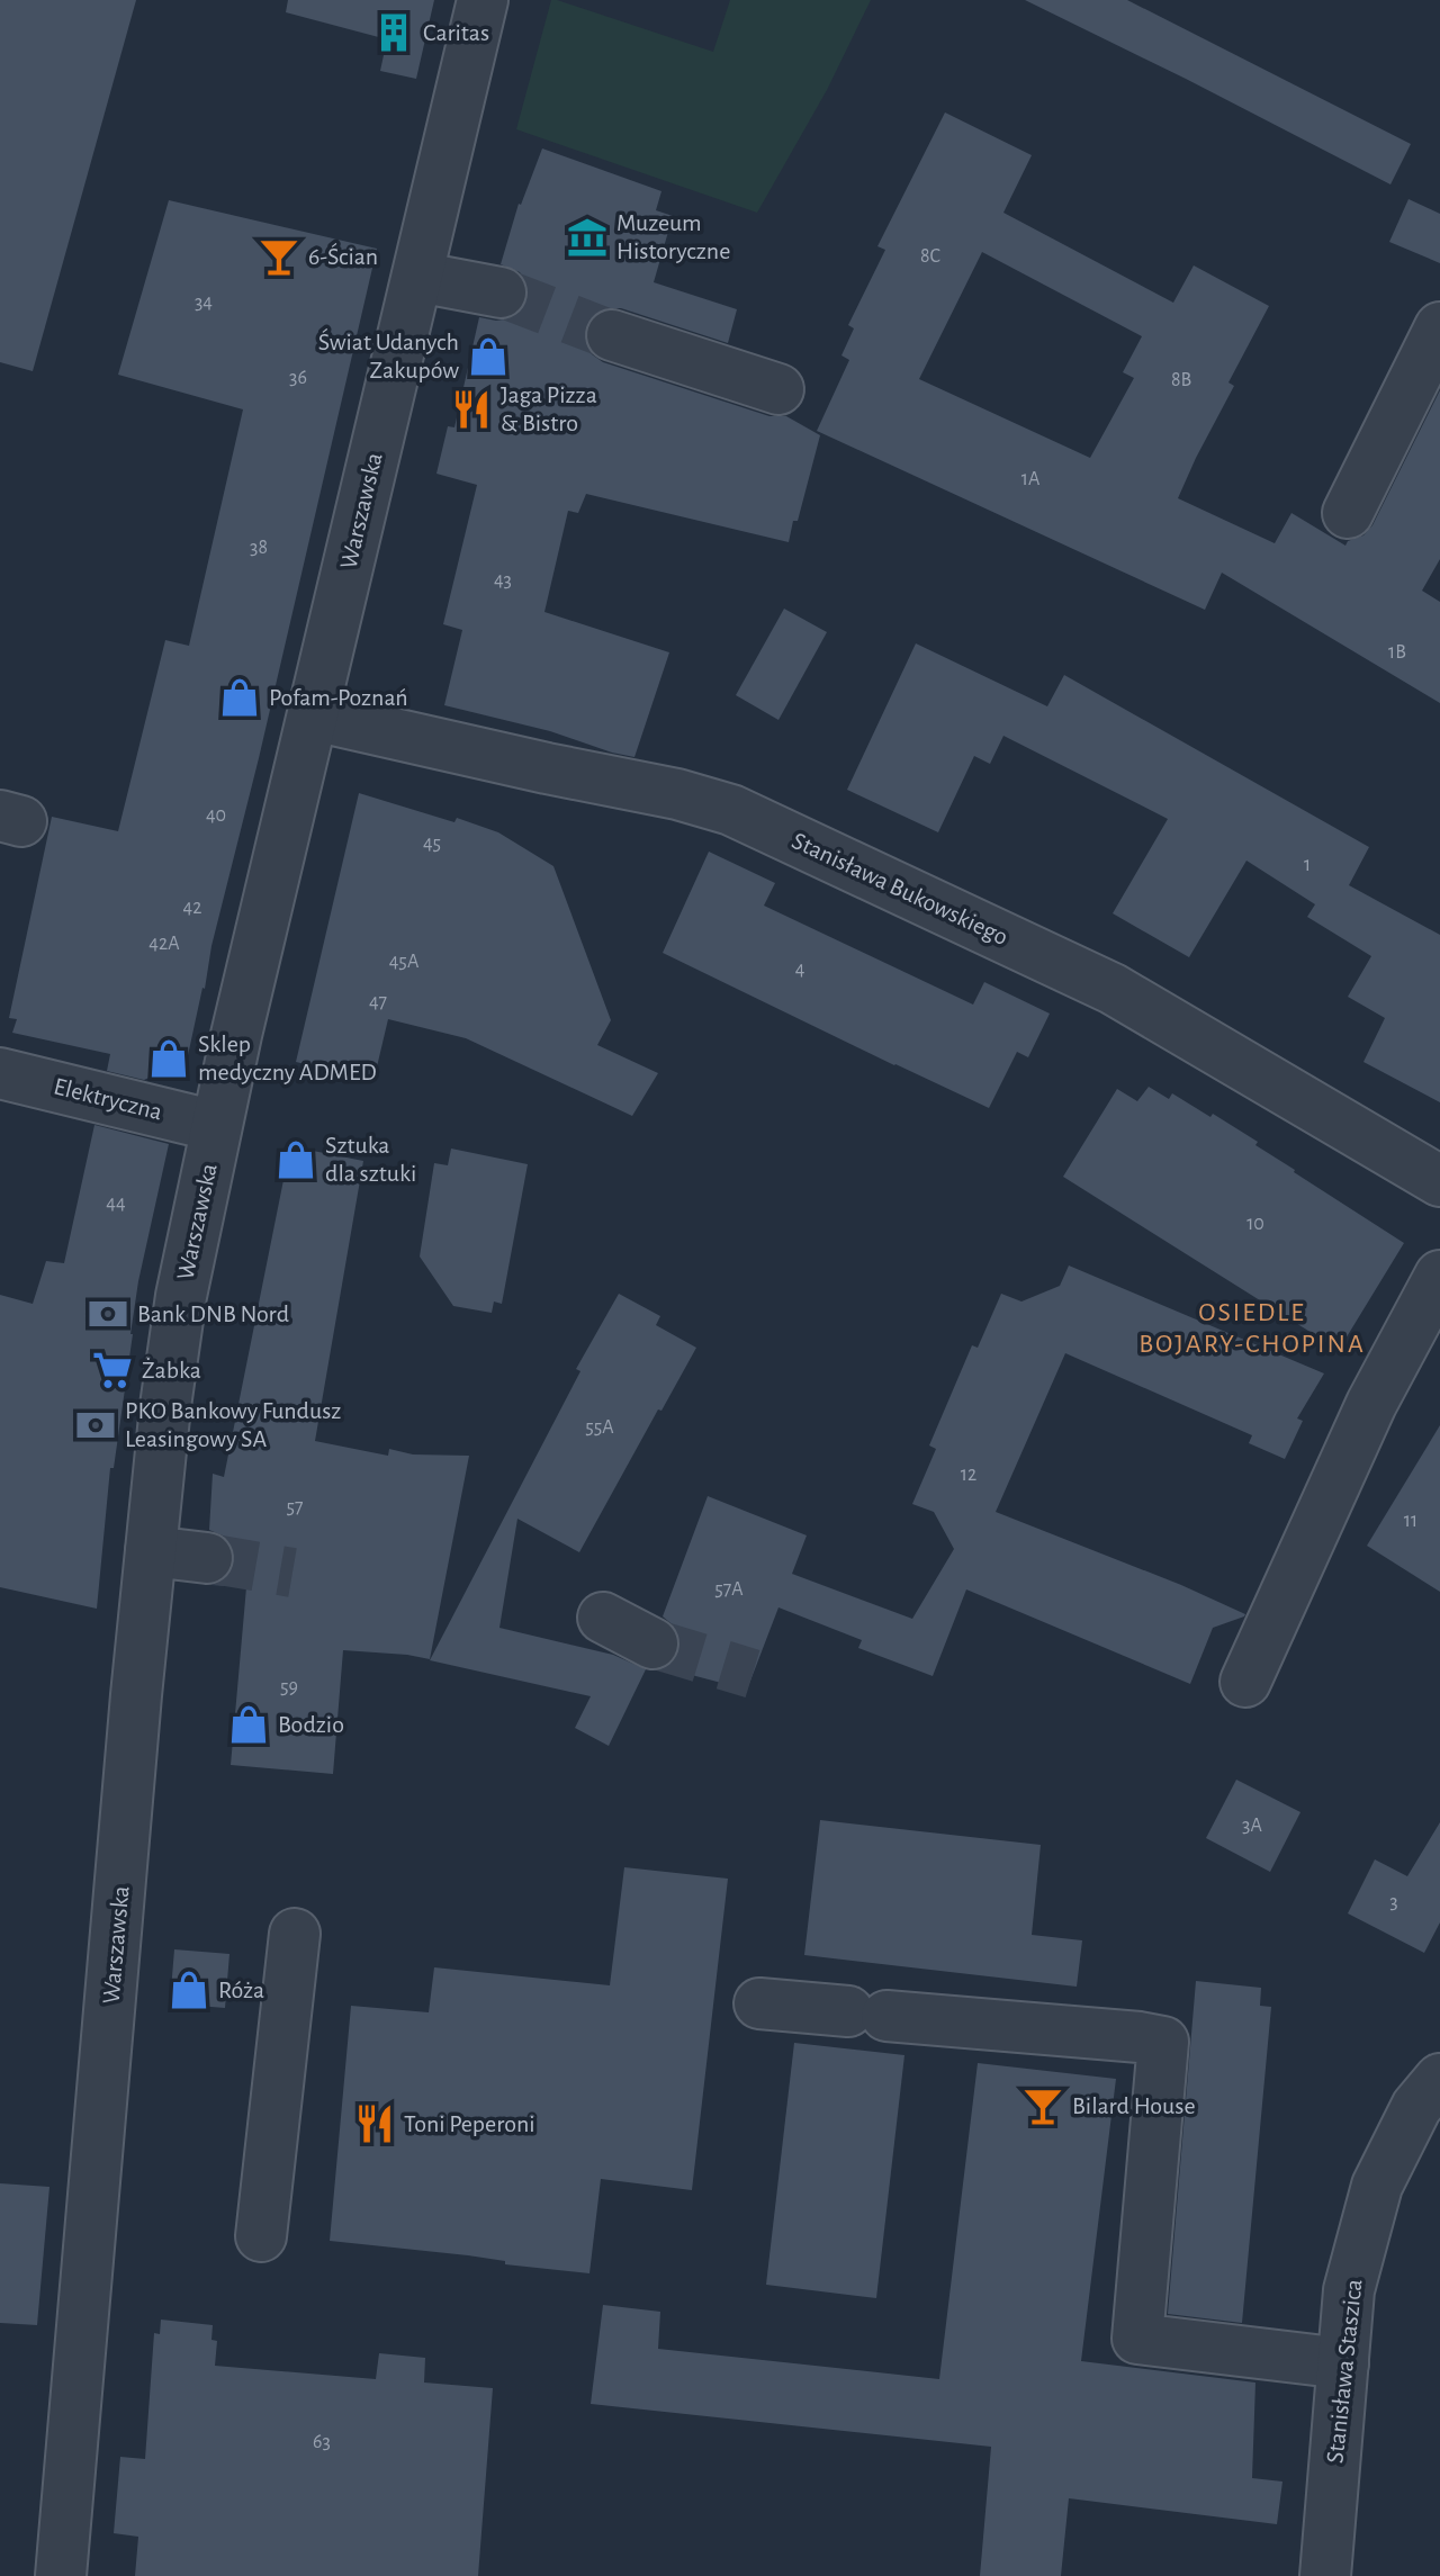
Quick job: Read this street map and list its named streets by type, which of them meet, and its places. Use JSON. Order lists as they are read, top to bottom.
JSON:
{
  "streets": {
    "street": [
      "Warszawska",
      "Stanisława Bukowskiego",
      "Elektryczna",
      "Stanisława Staszica"
    ]
  },
  "crossings": [
    ["Warszawska", "Stanisława Bukowskiego"],
    ["Warszawska", "Elektryczna"]
  ],
  "districts": ["OSIEDLE BOJARY-CHOPINA"],
  "places": {
    "building": ["Caritas"],
    "museum": ["Muzeum Historyczne"],
    "bar": ["6-Ścian", "Bilard House"],
    "shop": [
      "Świat Udanych Zakupów",
      "Pofam-Poznań",
      "Sklep medyczny ADMED",
      "Sztuka dla sztuki",
      "Bodzio",
      "Róża"
    ],
    "restaurant": ["Jaga Pizza & Bistro", "Toni Peperoni"],
    "bank": ["Bank DNB Nord", "PKO Bankowy Fundusz Leasingowy SA"],
    "supermarket": ["Żabka"]
  },
  "house_numbers": [
    "8C",
    "34",
    "36",
    "8B",
    "1A",
    "38",
    "43",
    "1B",
    "40",
    "45",
    "1",
    "42",
    "42A",
    "45A",
    "4",
    "47",
    "44",
    "10",
    "55A",
    "12",
    "57",
    "11",
    "57A",
    "59",
    "3A",
    "3",
    "63"
  ]
}
